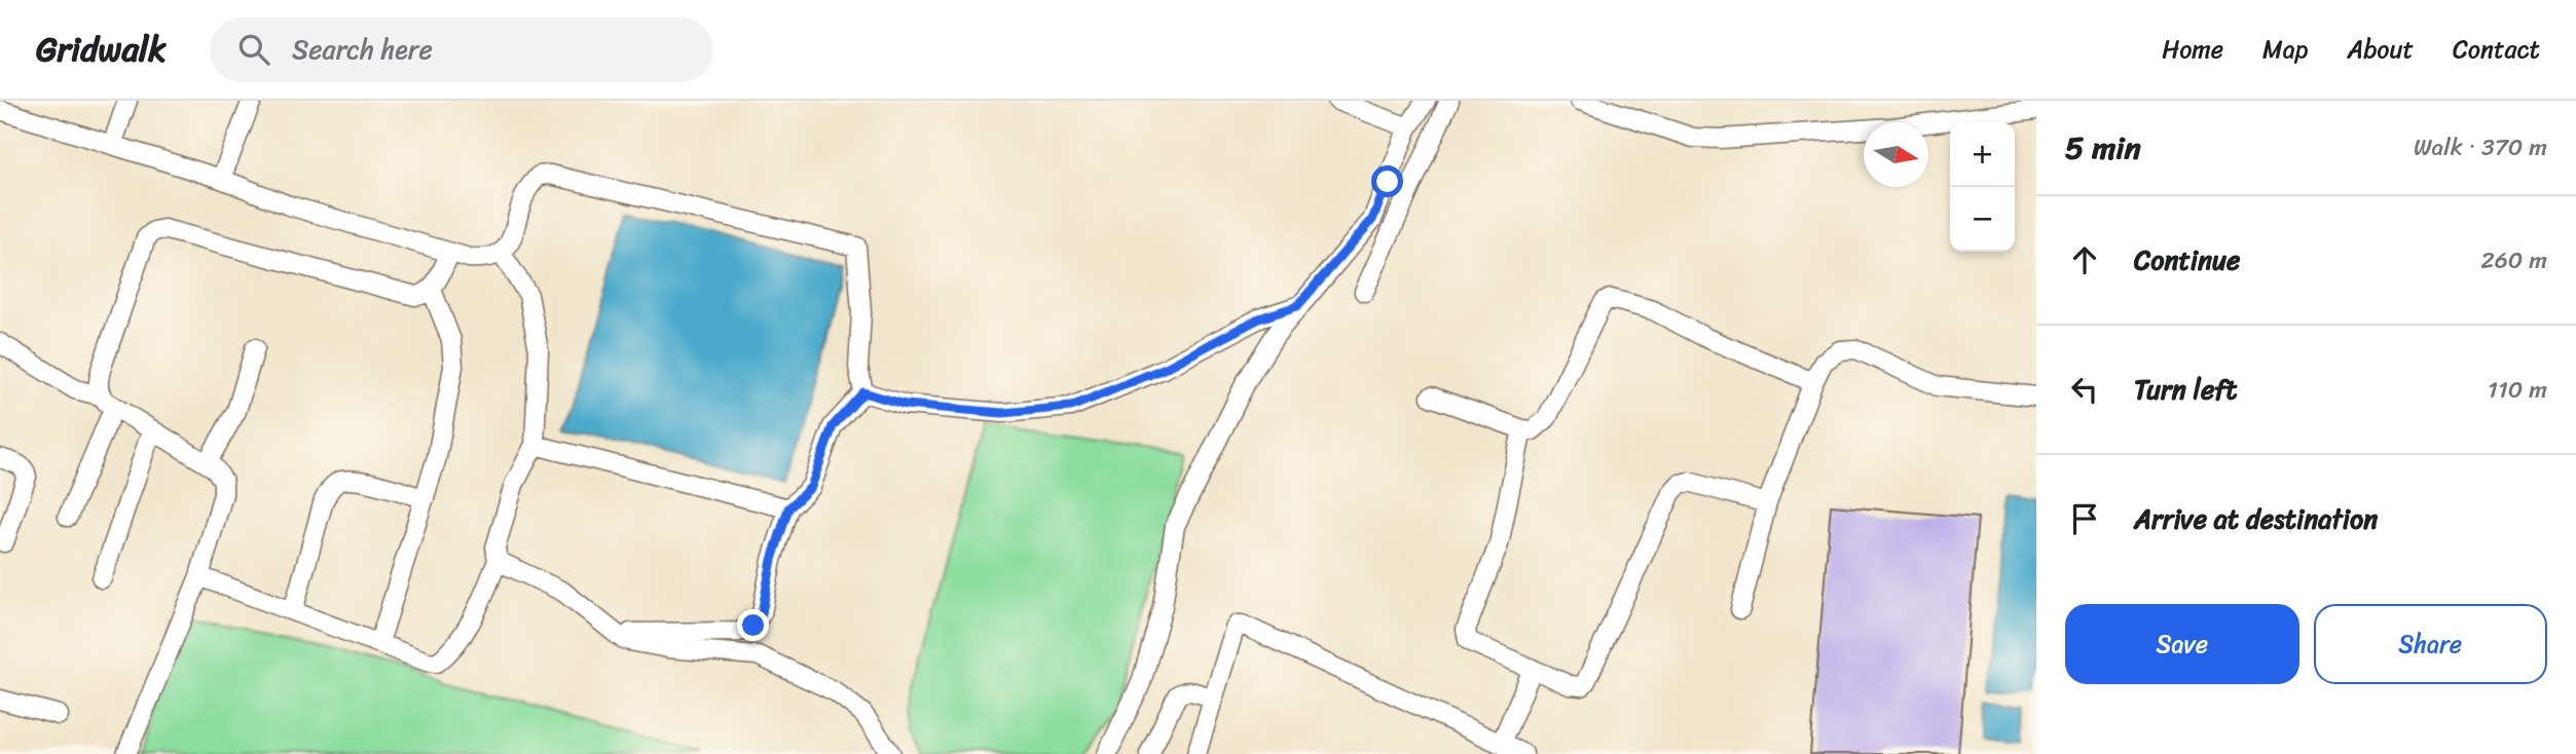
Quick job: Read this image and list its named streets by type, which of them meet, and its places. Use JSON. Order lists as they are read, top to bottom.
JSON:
{
  "north": "right",
  "page": {
    "header": "Gridwalk",
    "search": "Search here",
    "nav": [
      "Home",
      "Map",
      "About",
      "Contact"
    ],
    "heading": ["5 min", "Walk · 370 m"],
    "map_buttons": ["+", "−"],
    "list": [
      ["Continue", "260 m"],
      ["Turn left", "110 m"],
      "Arrive at destination"
    ],
    "buttons": ["Save", "Share"]
  }
}
